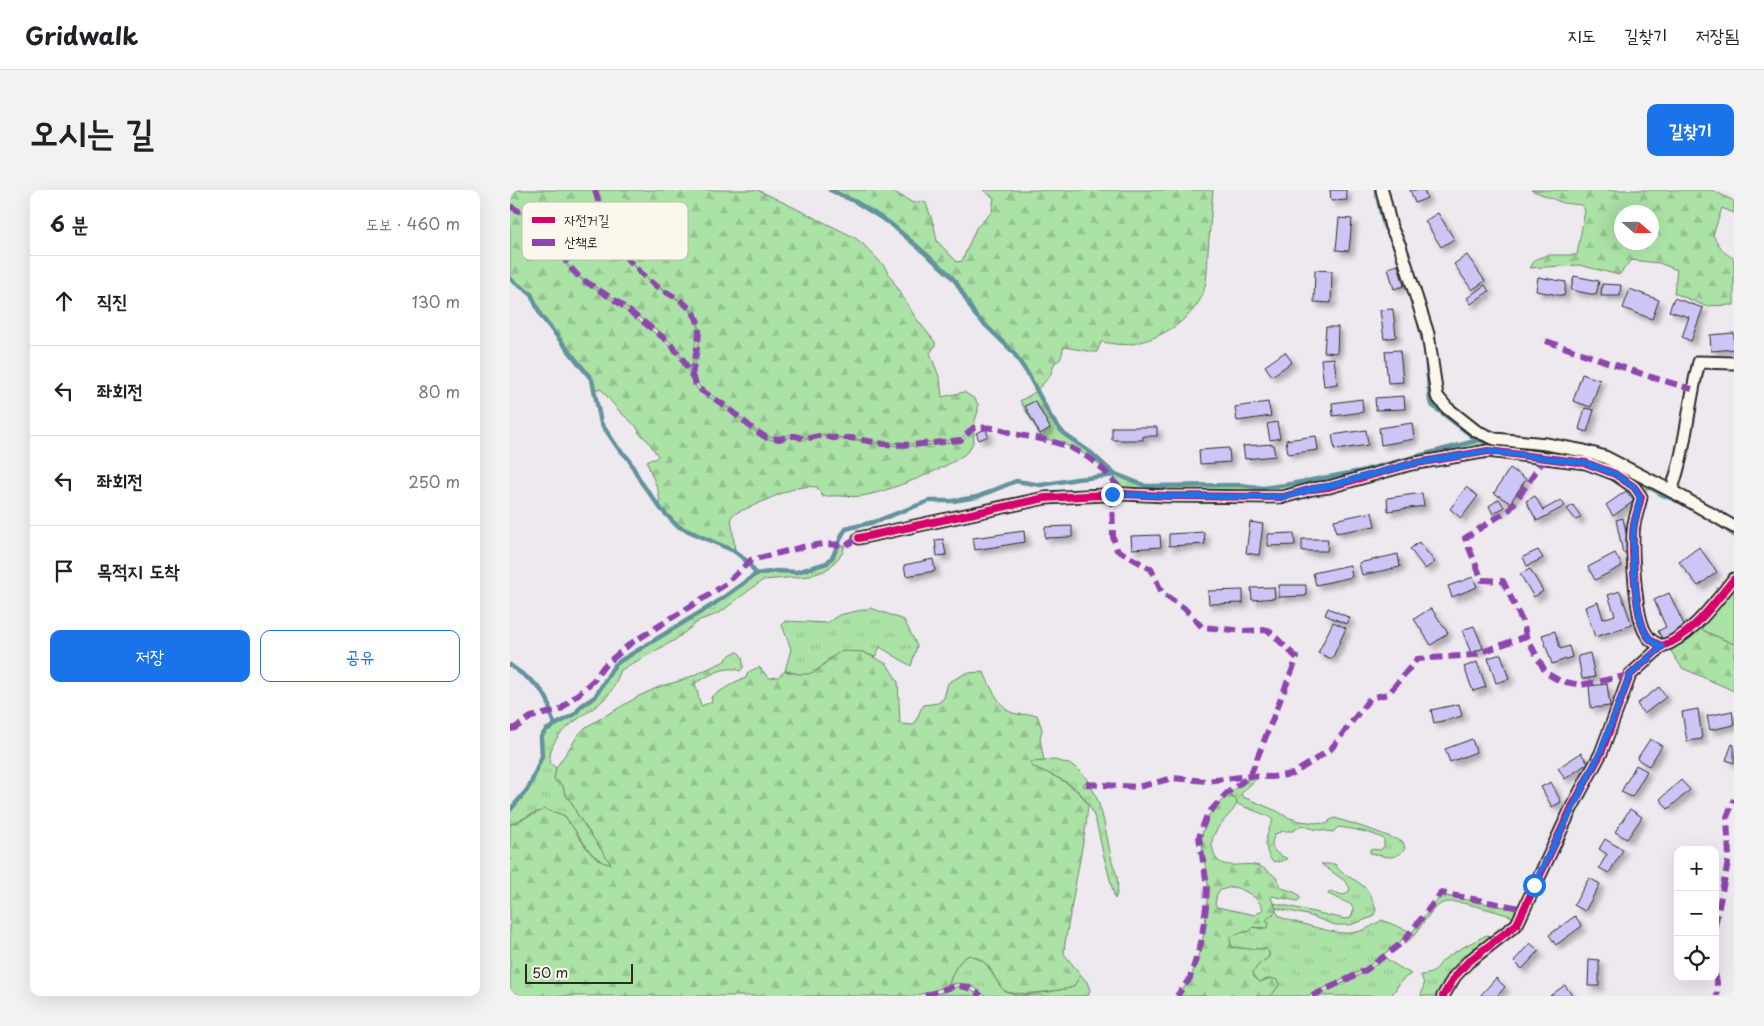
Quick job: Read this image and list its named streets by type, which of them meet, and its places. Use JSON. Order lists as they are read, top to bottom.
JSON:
{
  "legend": ["자전거길", "산책로"],
  "scale_bar": "50 m",
  "north": "right",
  "page": {
    "header": "Gridwalk",
    "nav": ["지도", "길찾기", "저장됨"],
    "title": "오시는 길",
    "buttons": [
      "길찾기",
      ["저장", "공유"]
    ],
    "heading": ["6 분", "도보 · 460 m"],
    "list": [
      ["직진", "130 m"],
      ["좌회전", "80 m"],
      ["좌회전", "250 m"],
      "목적지 도착"
    ],
    "map_buttons": ["+", "−"],
    "scale": "50 m"
  }
}
